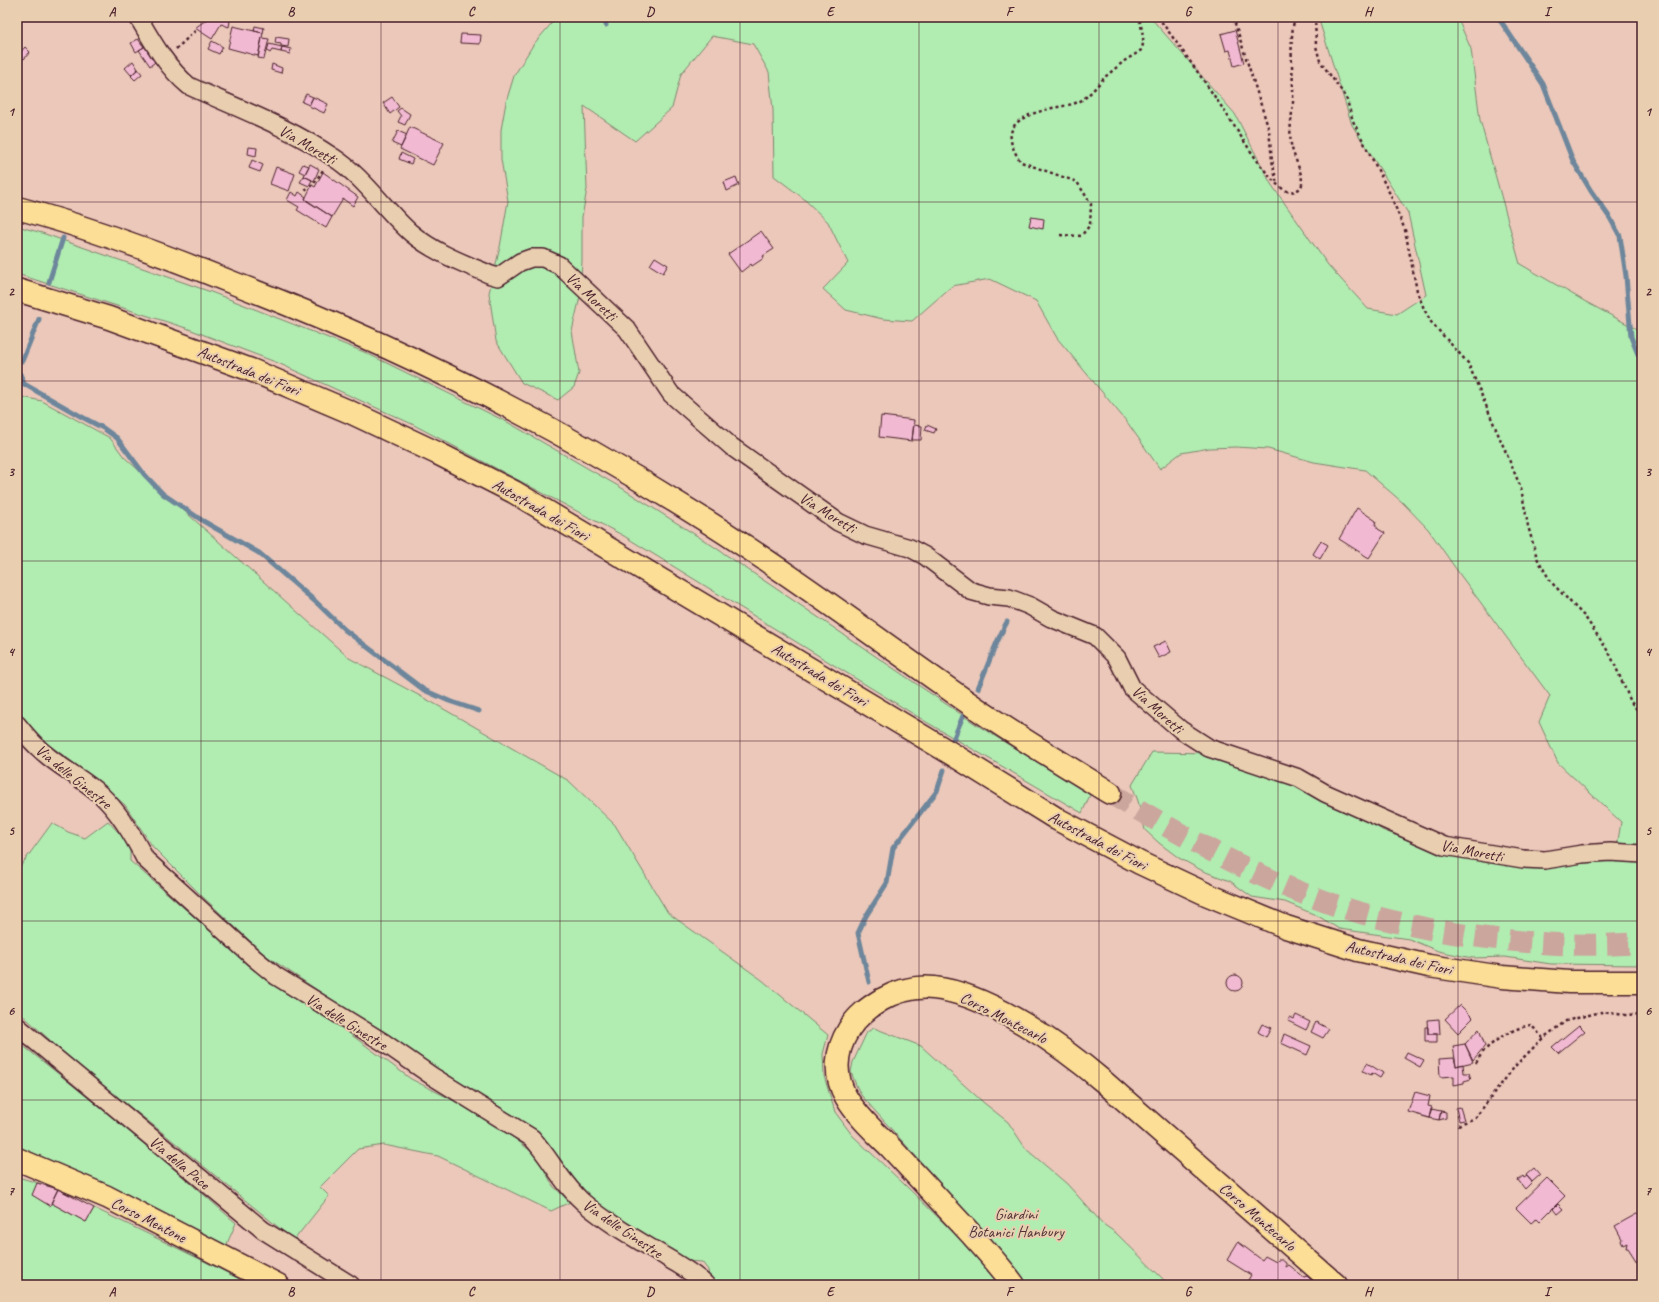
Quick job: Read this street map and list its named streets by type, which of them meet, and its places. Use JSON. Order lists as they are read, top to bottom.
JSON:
{
  "streets": {
    "main road": ["Autostrada dei Fiori", "Corso Montecarlo", "Corso Mentone"],
    "street": ["Via Moretti", "Via delle Ginestre", "Via della Pace"]
  },
  "parks": ["Giardini Botanici Hanbury"],
  "grid": {
    "columns": [
      "A",
      "B",
      "C",
      "D",
      "E",
      "F",
      "G",
      "H",
      "I"
    ],
    "rows": [
      "1",
      "2",
      "3",
      "4",
      "5",
      "6",
      "7"
    ]
  }
}
